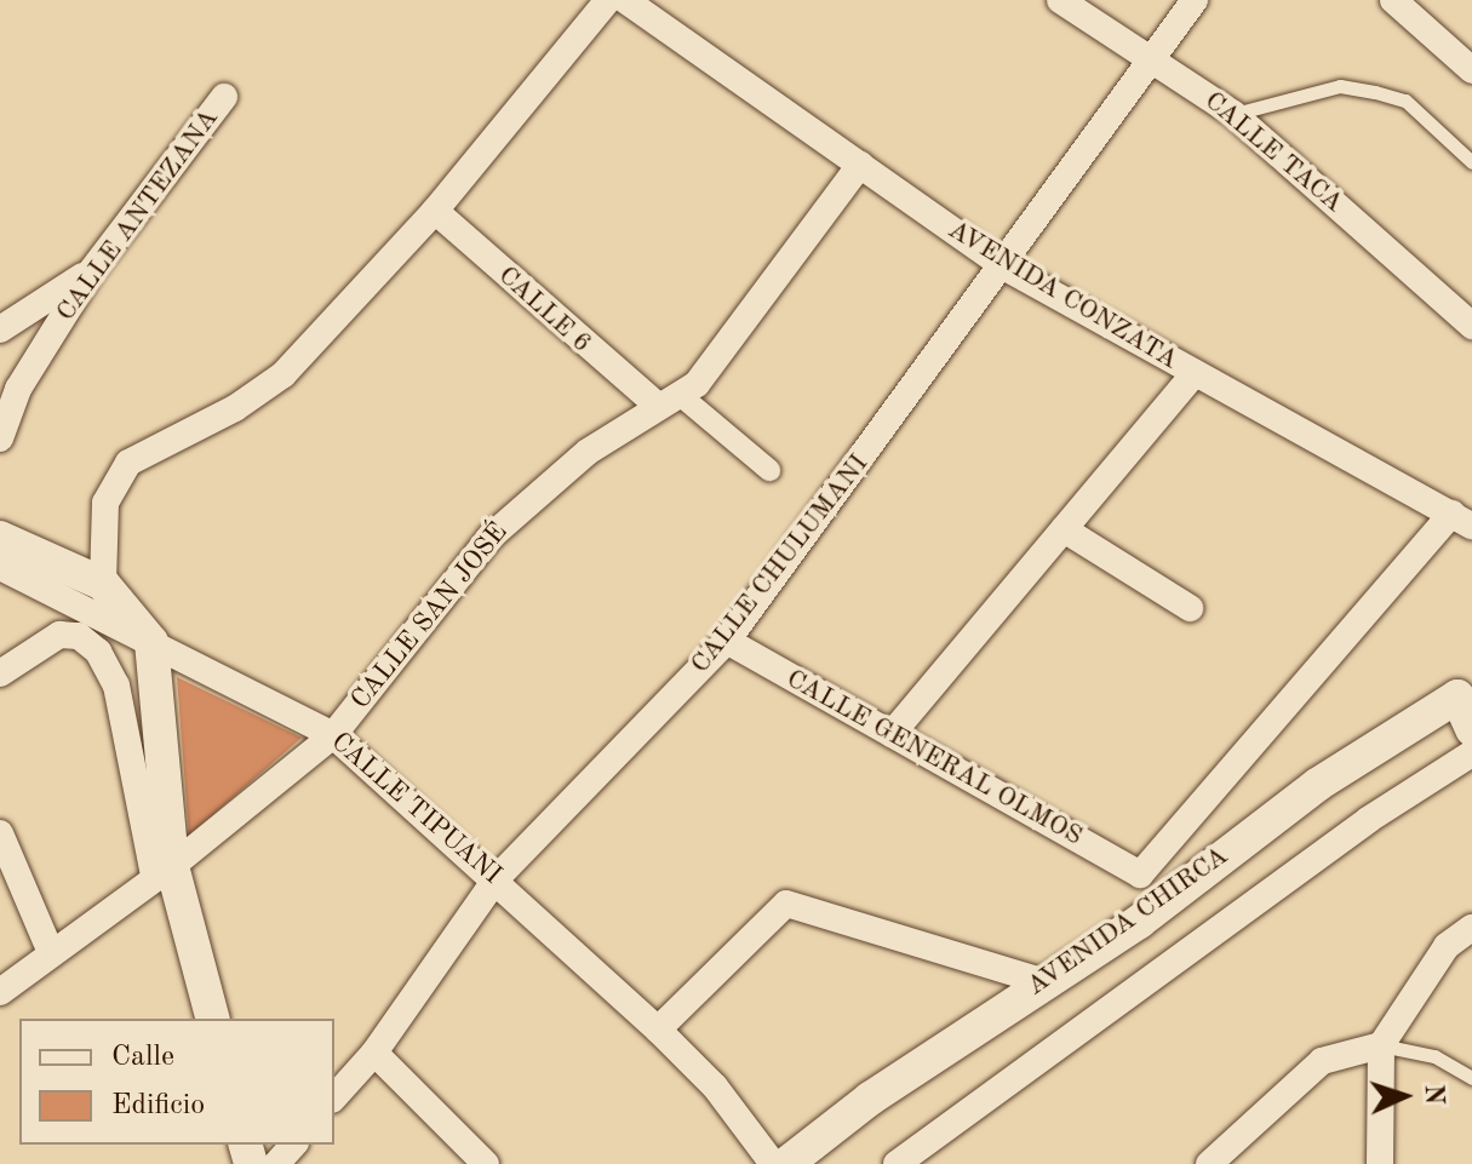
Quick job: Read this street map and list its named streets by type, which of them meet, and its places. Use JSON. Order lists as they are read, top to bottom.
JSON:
{
  "streets": {
    "street": [
      "CALLE TACA",
      "CALLE ANTEZANA",
      "AVENIDA CONZATA",
      "CALLE 6",
      "CALLE CHULUMANI",
      "CALLE SAN JOSÉ",
      "CALLE GENERAL OLMOS",
      "CALLE TIPUANI",
      "AVENIDA CHIRCA"
    ]
  },
  "crossings": [
    ["CALLE TACA", "CALLE CHULUMANI"],
    ["AVENIDA CONZATA", "CALLE CHULUMANI"],
    ["AVENIDA CONZATA", "CALLE SAN JOSÉ"],
    ["AVENIDA CONZATA", "CALLE GENERAL OLMOS"],
    ["CALLE 6", "CALLE SAN JOSÉ"],
    ["CALLE CHULUMANI", "CALLE GENERAL OLMOS"],
    ["CALLE CHULUMANI", "CALLE TIPUANI"],
    ["CALLE SAN JOSÉ", "CALLE TIPUANI"]
  ],
  "legend": ["Calle", "Edificio"],
  "north": "right"
}
